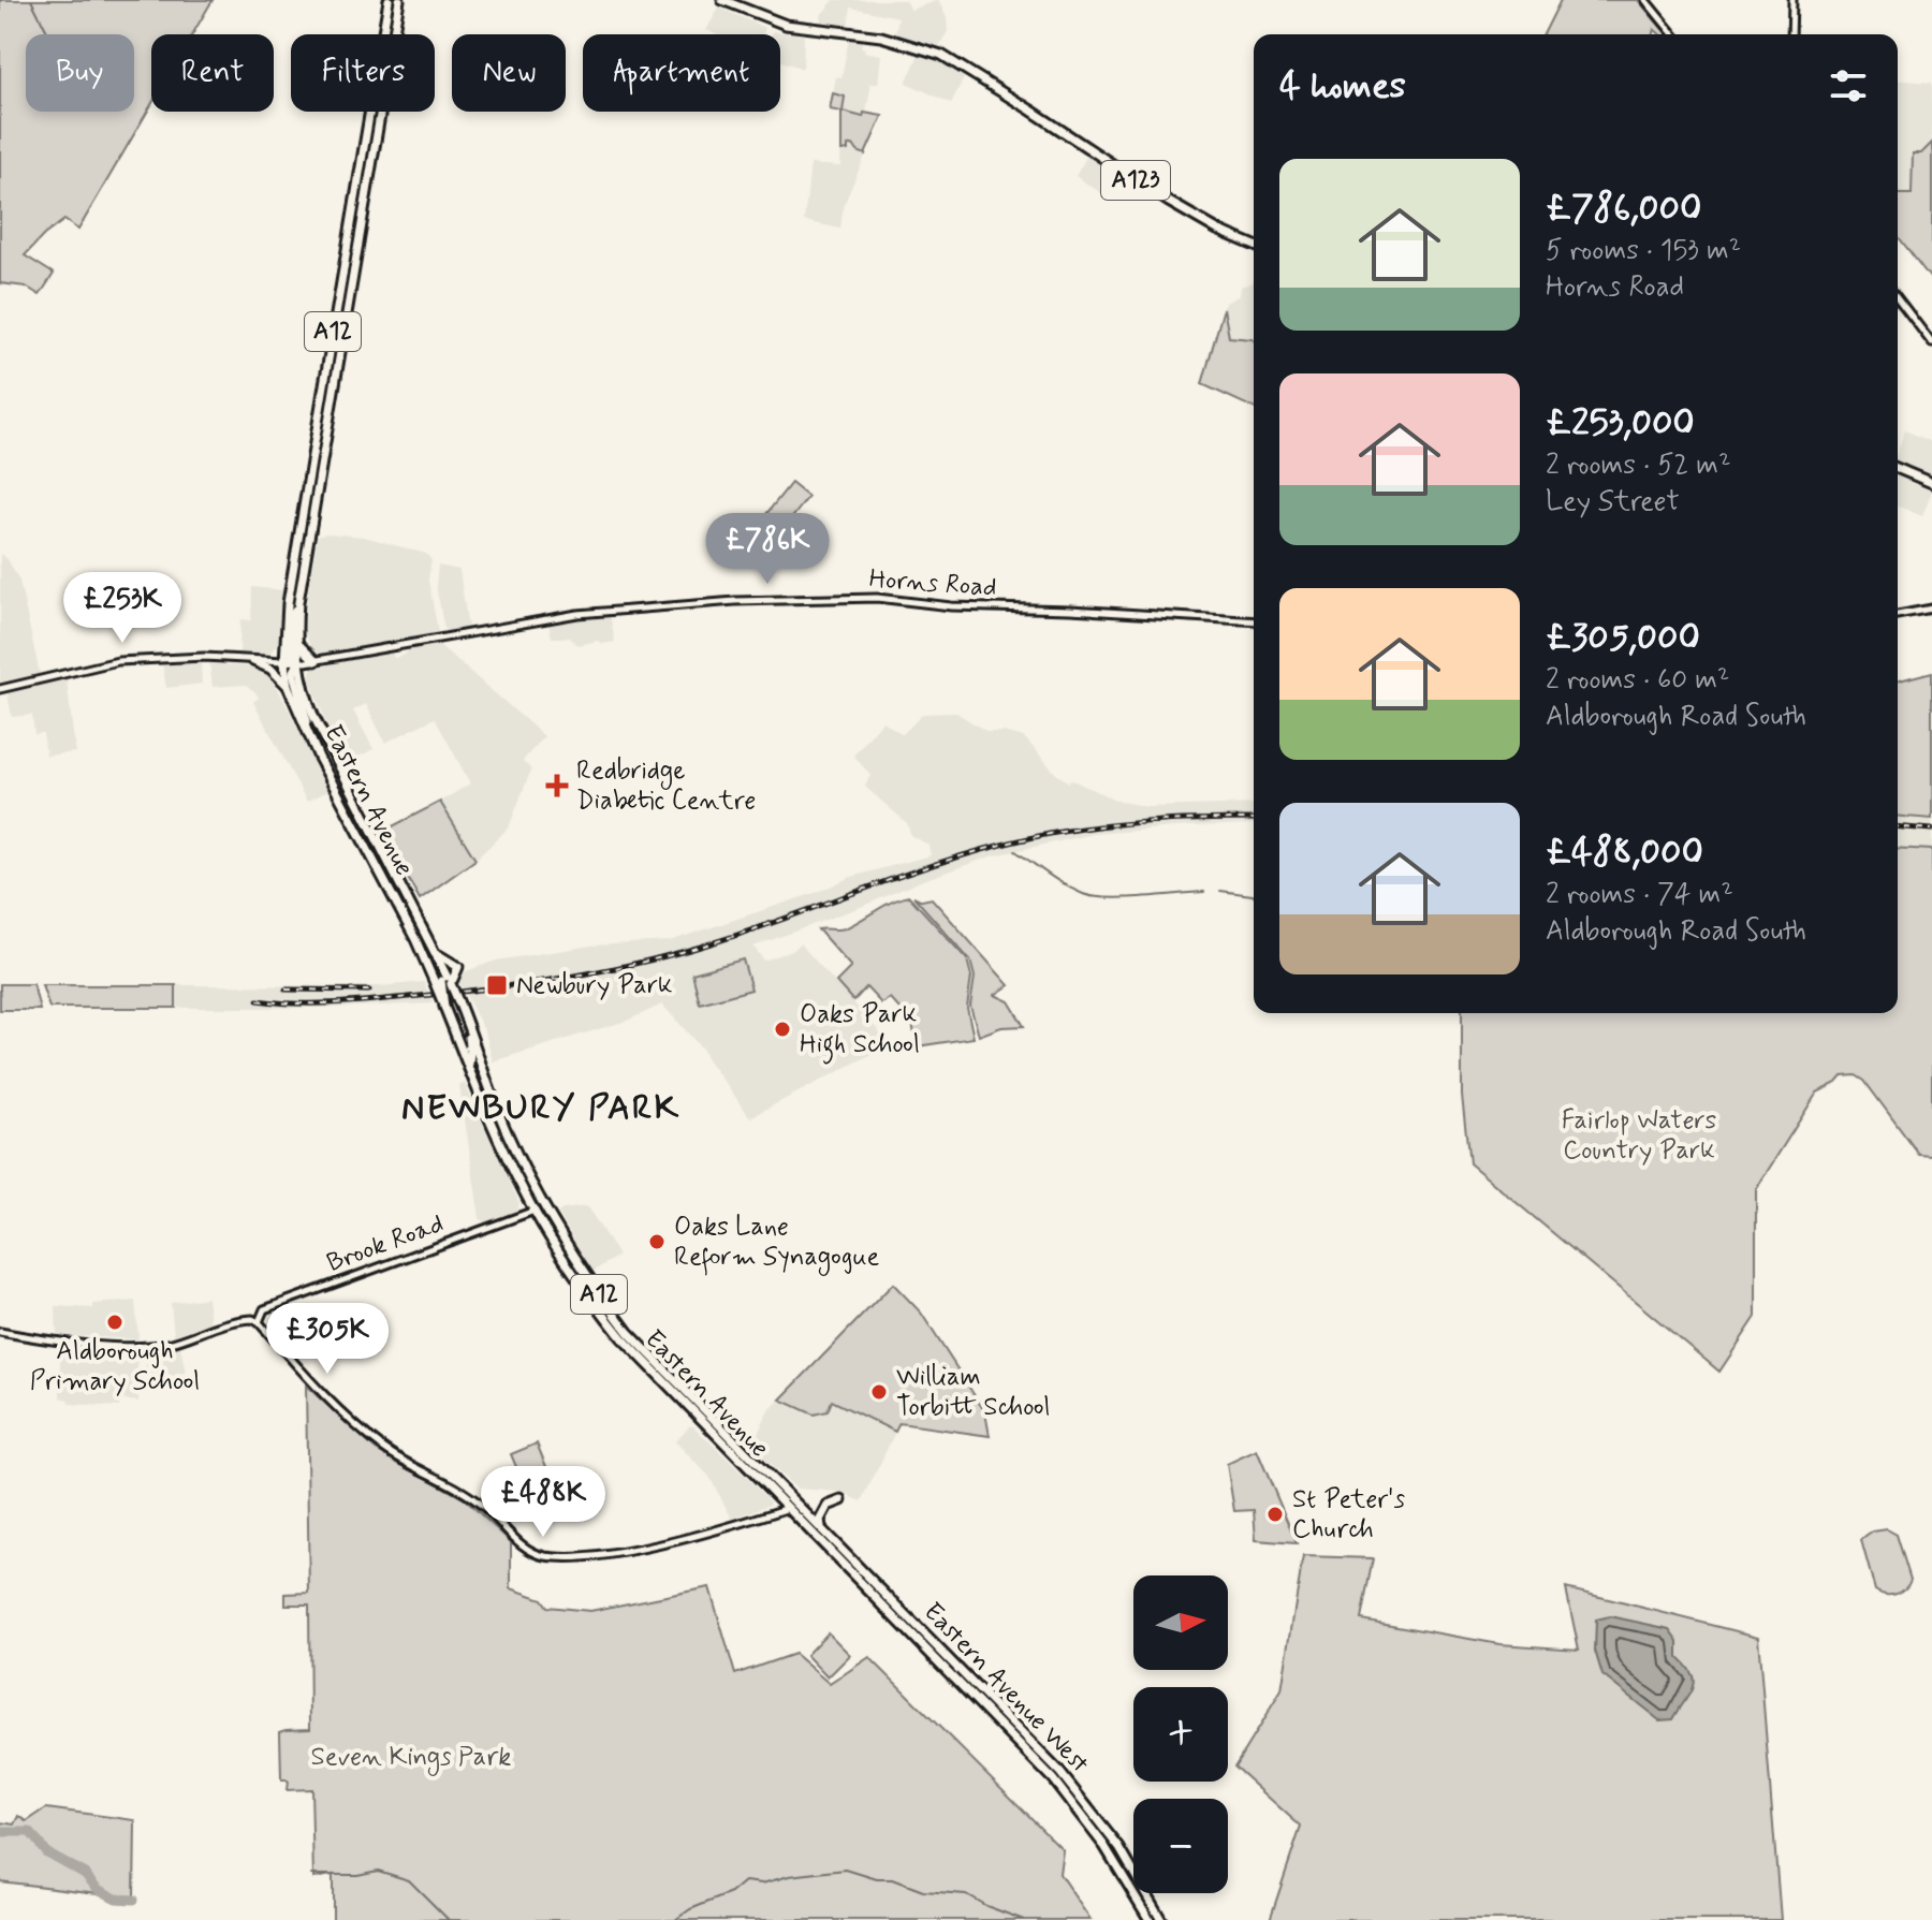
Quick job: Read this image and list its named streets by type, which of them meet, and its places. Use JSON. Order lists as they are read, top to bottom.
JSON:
{
  "streets": {
    "main road": [
      "A123",
      "A12",
      "Eastern Avenue",
      "Eastern Avenue West"
    ],
    "street": ["Horns Road", "Brook Road"]
  },
  "crossings": [
    ["Horns Road", "Eastern Avenue"],
    ["Eastern Avenue", "Brook Road"],
    ["Eastern Avenue", "Eastern Avenue West"]
  ],
  "districts": ["NEWBURY PARK"],
  "parks": ["Fairlop Waters Country Park", "Seven Kings Park"],
  "places": {
    "health": ["Redbridge Diabetic Centre"],
    "transit": ["Newbury Park"],
    "other": [
      "Oaks Park High School",
      "Oaks Lane Reform Synagogue",
      "Aldborough Primary School",
      "William Torbitt School",
      "St Peter's Church"
    ]
  },
  "north": "right",
  "page": {
    "chip": [
      "Buy",
      "Rent",
      "Filters",
      "New",
      "Apartment"
    ],
    "heading": "4 homes",
    "list": [
      {
        "name": "£786,000",
        "note": "5 rooms · 153 m² · Horns Road"
      },
      {
        "name": "£253,000",
        "note": "2 rooms · 52 m² · Ley Street"
      },
      {
        "name": "£305,000",
        "note": "2 rooms · 60 m² · Aldborough Road South"
      },
      {
        "name": "£488,000",
        "note": "2 rooms · 74 m² · Aldborough Road South"
      }
    ],
    "price": [
      "£786K",
      "£253K",
      "£305K",
      "£488K"
    ],
    "map_buttons": ["+", "−"]
  }
}
